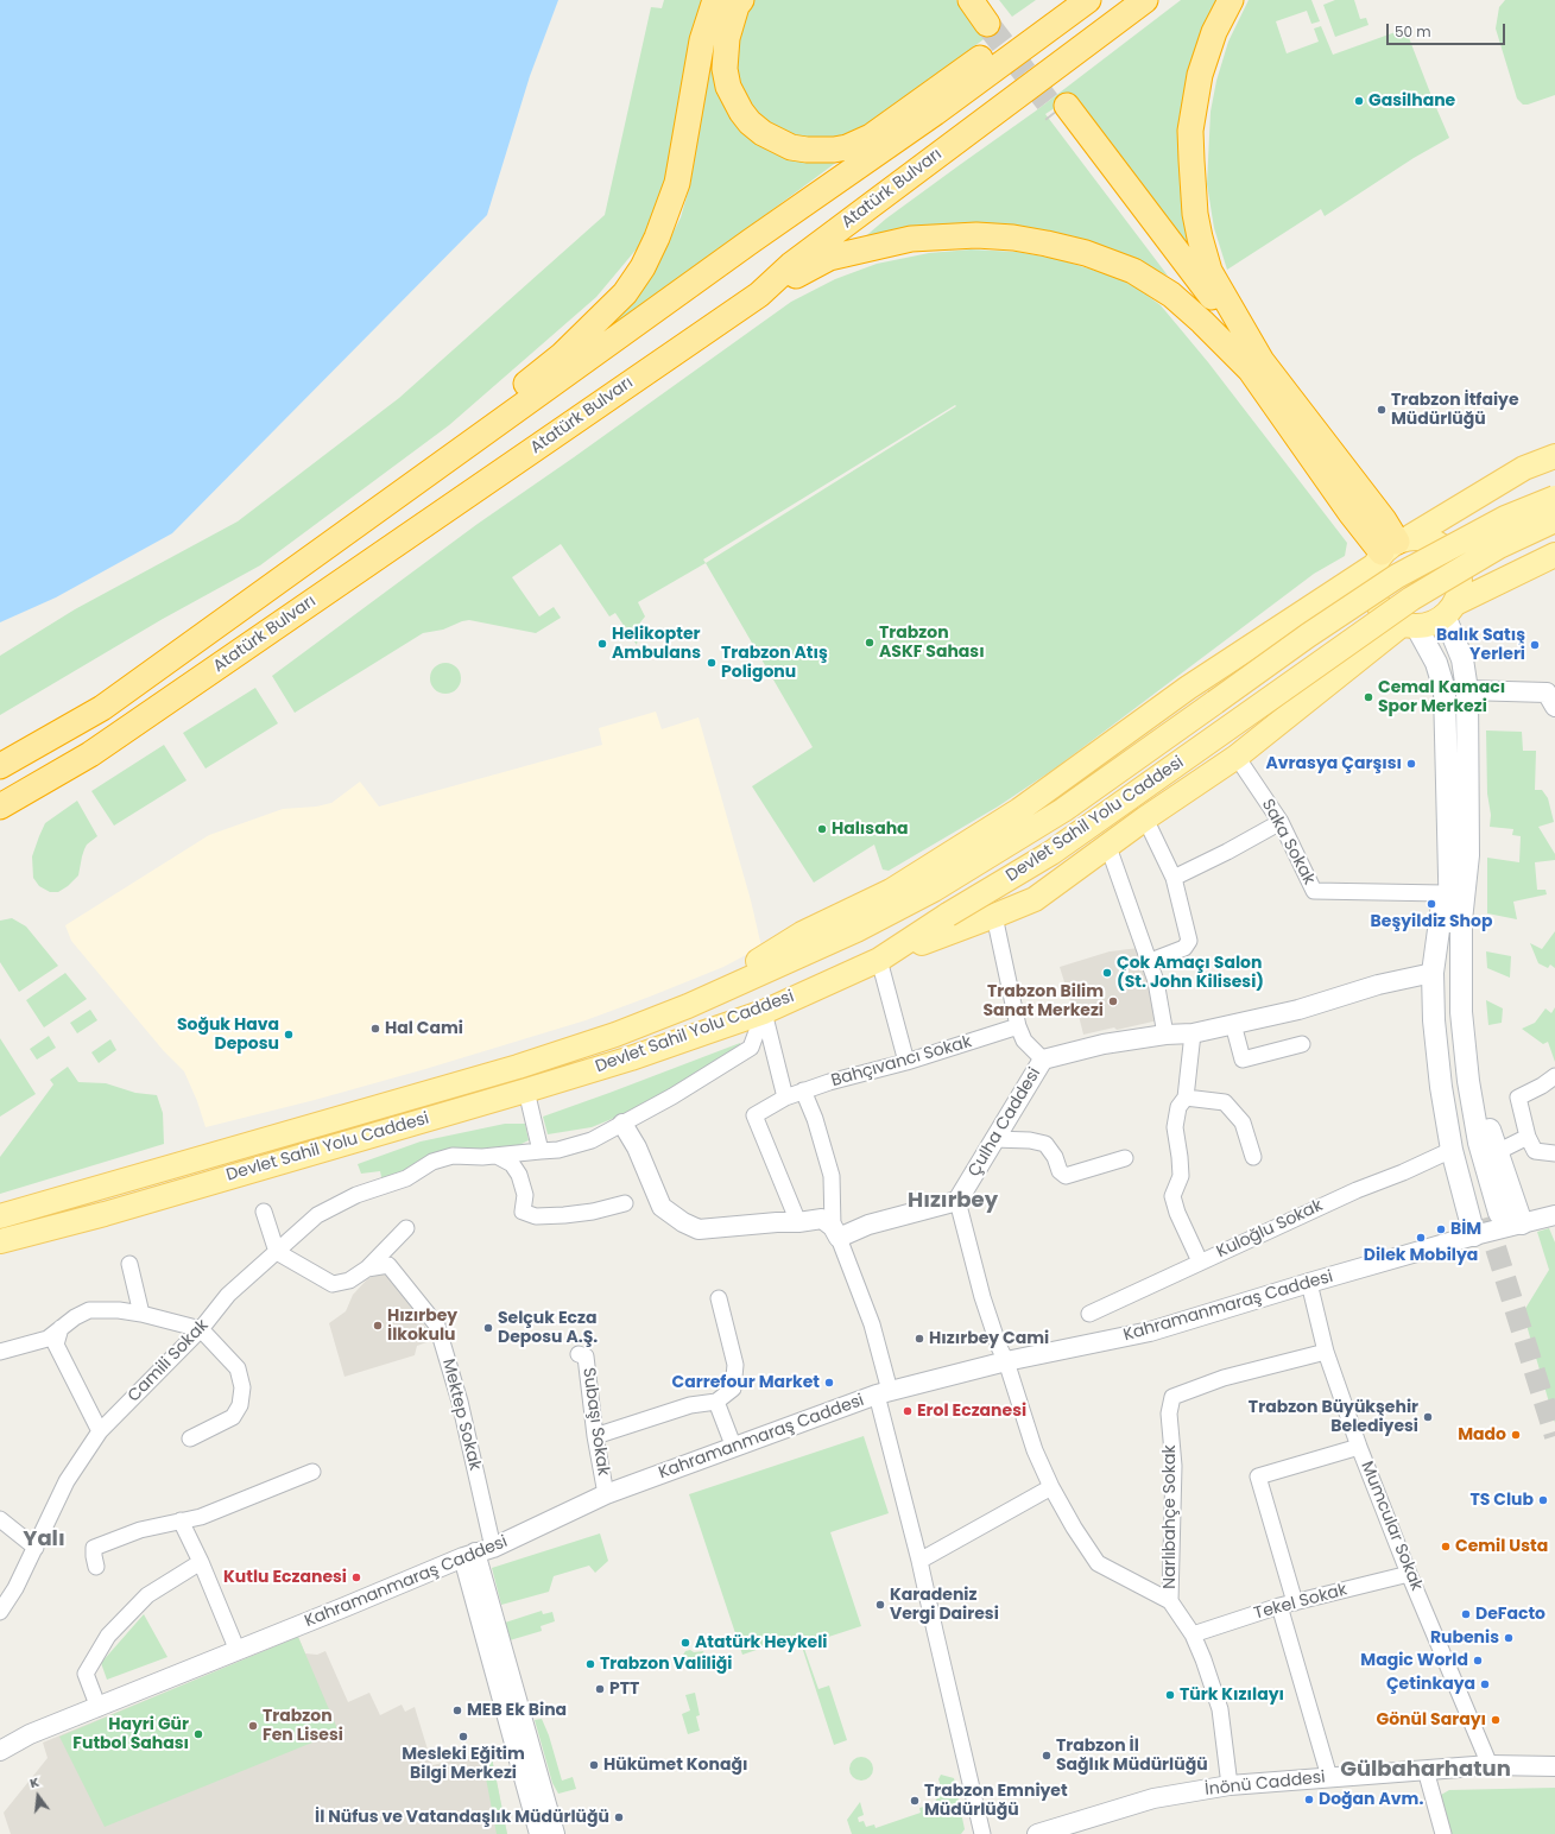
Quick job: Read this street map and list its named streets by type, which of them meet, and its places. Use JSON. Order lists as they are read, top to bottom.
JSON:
{
  "streets": {
    "highway": ["Atatürk Bulvarı"],
    "main road": ["Devlet Sahil Yolu Caddesi"],
    "street": [
      "Saka Sokak",
      "Bahçıvancı Sokak",
      "Çulha Caddesi",
      "Kuloğlu Sokak",
      "Kahramanmaraş Caddesi",
      "Camili Sokak",
      "Mektep Sokak",
      "Subaşı Sokak",
      "Narlıbahçe Sokak",
      "Mumcular Sokak",
      "Tekel Sokak",
      "İnönü Caddesi"
    ]
  },
  "crossings": [
    ["Devlet Sahil Yolu Caddesi", "Camili Sokak"],
    ["Kahramanmaraş Caddesi", "Mektep Sokak"],
    ["Kahramanmaraş Caddesi", "Subaşı Sokak"],
    ["Kahramanmaraş Caddesi", "Mumcular Sokak"],
    ["Camili Sokak", "Mektep Sokak"],
    ["Narlıbahçe Sokak", "Mumcular Sokak"],
    ["Narlıbahçe Sokak", "Tekel Sokak"],
    ["Narlıbahçe Sokak", "İnönü Caddesi"],
    ["Mumcular Sokak", "Tekel Sokak"],
    ["Mumcular Sokak", "İnönü Caddesi"]
  ],
  "districts": ["Hızırbey", "Yalı", "Gülbaharhatun"],
  "places": [
    "Gasilhane",
    "Trabzon İtfaiye Müdürlüğü",
    "Trabzon ASKF Sahası",
    "Helikopter Ambulans",
    "Balık Satış Yerleri",
    "Trabzon Atış Poligonu",
    "Cemal Kamacı Spor Merkezi",
    "Avrasya Çarşısı",
    "Halısaha",
    "Beşyildiz Shop",
    "Çok Amaçı Salon (St. John Kilisesi)",
    "Trabzon Bilim Sanat Merkezi",
    "Hal Cami",
    "Soğuk Hava Deposu",
    "BİM",
    "Dilek Mobilya",
    "Hızırbey İlkokulu",
    "Selçuk Ecza Deposu A.Ş.",
    "Hızırbey Cami",
    "Carrefour Market",
    "Erol Eczanesi",
    "Trabzon Büyükşehir Belediyesi",
    "Mado",
    "TS Club",
    "Cemil Usta",
    "Kutlu Eczanesi",
    "Karadeniz Vergi Dairesi",
    "DeFacto",
    "Rubenis",
    "Atatürk Heykeli",
    "Magic World",
    "Trabzon Valiliği",
    "Çetinkaya",
    "PTT",
    "Türk Kızılayı",
    "MEB Ek Bina",
    "Gönül Sarayı",
    "Trabzon Fen Lisesi",
    "Hayri Gür Futbol Sahası",
    "Mesleki Eğitim Bilgi Merkezi",
    "Trabzon İl Sağlık Müdürlüğü",
    "Hükümet Konağı",
    "Doğan Avm.",
    "Trabzon Emniyet Müdürlüğü",
    "İl Nüfus ve Vatandaşlık Müdürlüğü"
  ],
  "scale_bar": "50 m",
  "north": "top"
}
